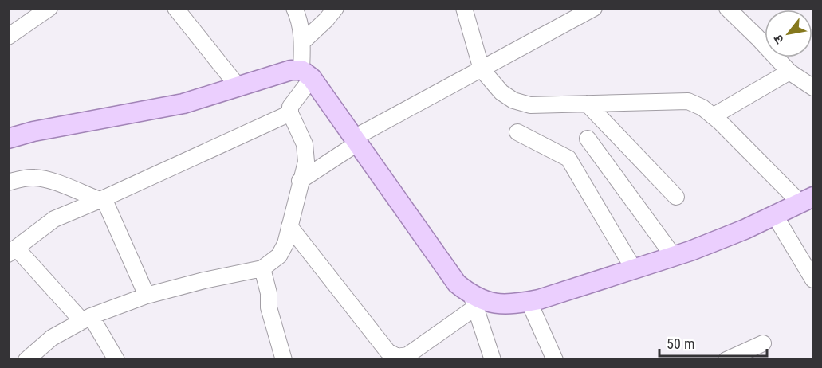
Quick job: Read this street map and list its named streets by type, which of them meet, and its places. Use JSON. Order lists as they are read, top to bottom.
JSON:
{
  "scale_bar": "50 m",
  "north": "bottom left"
}
